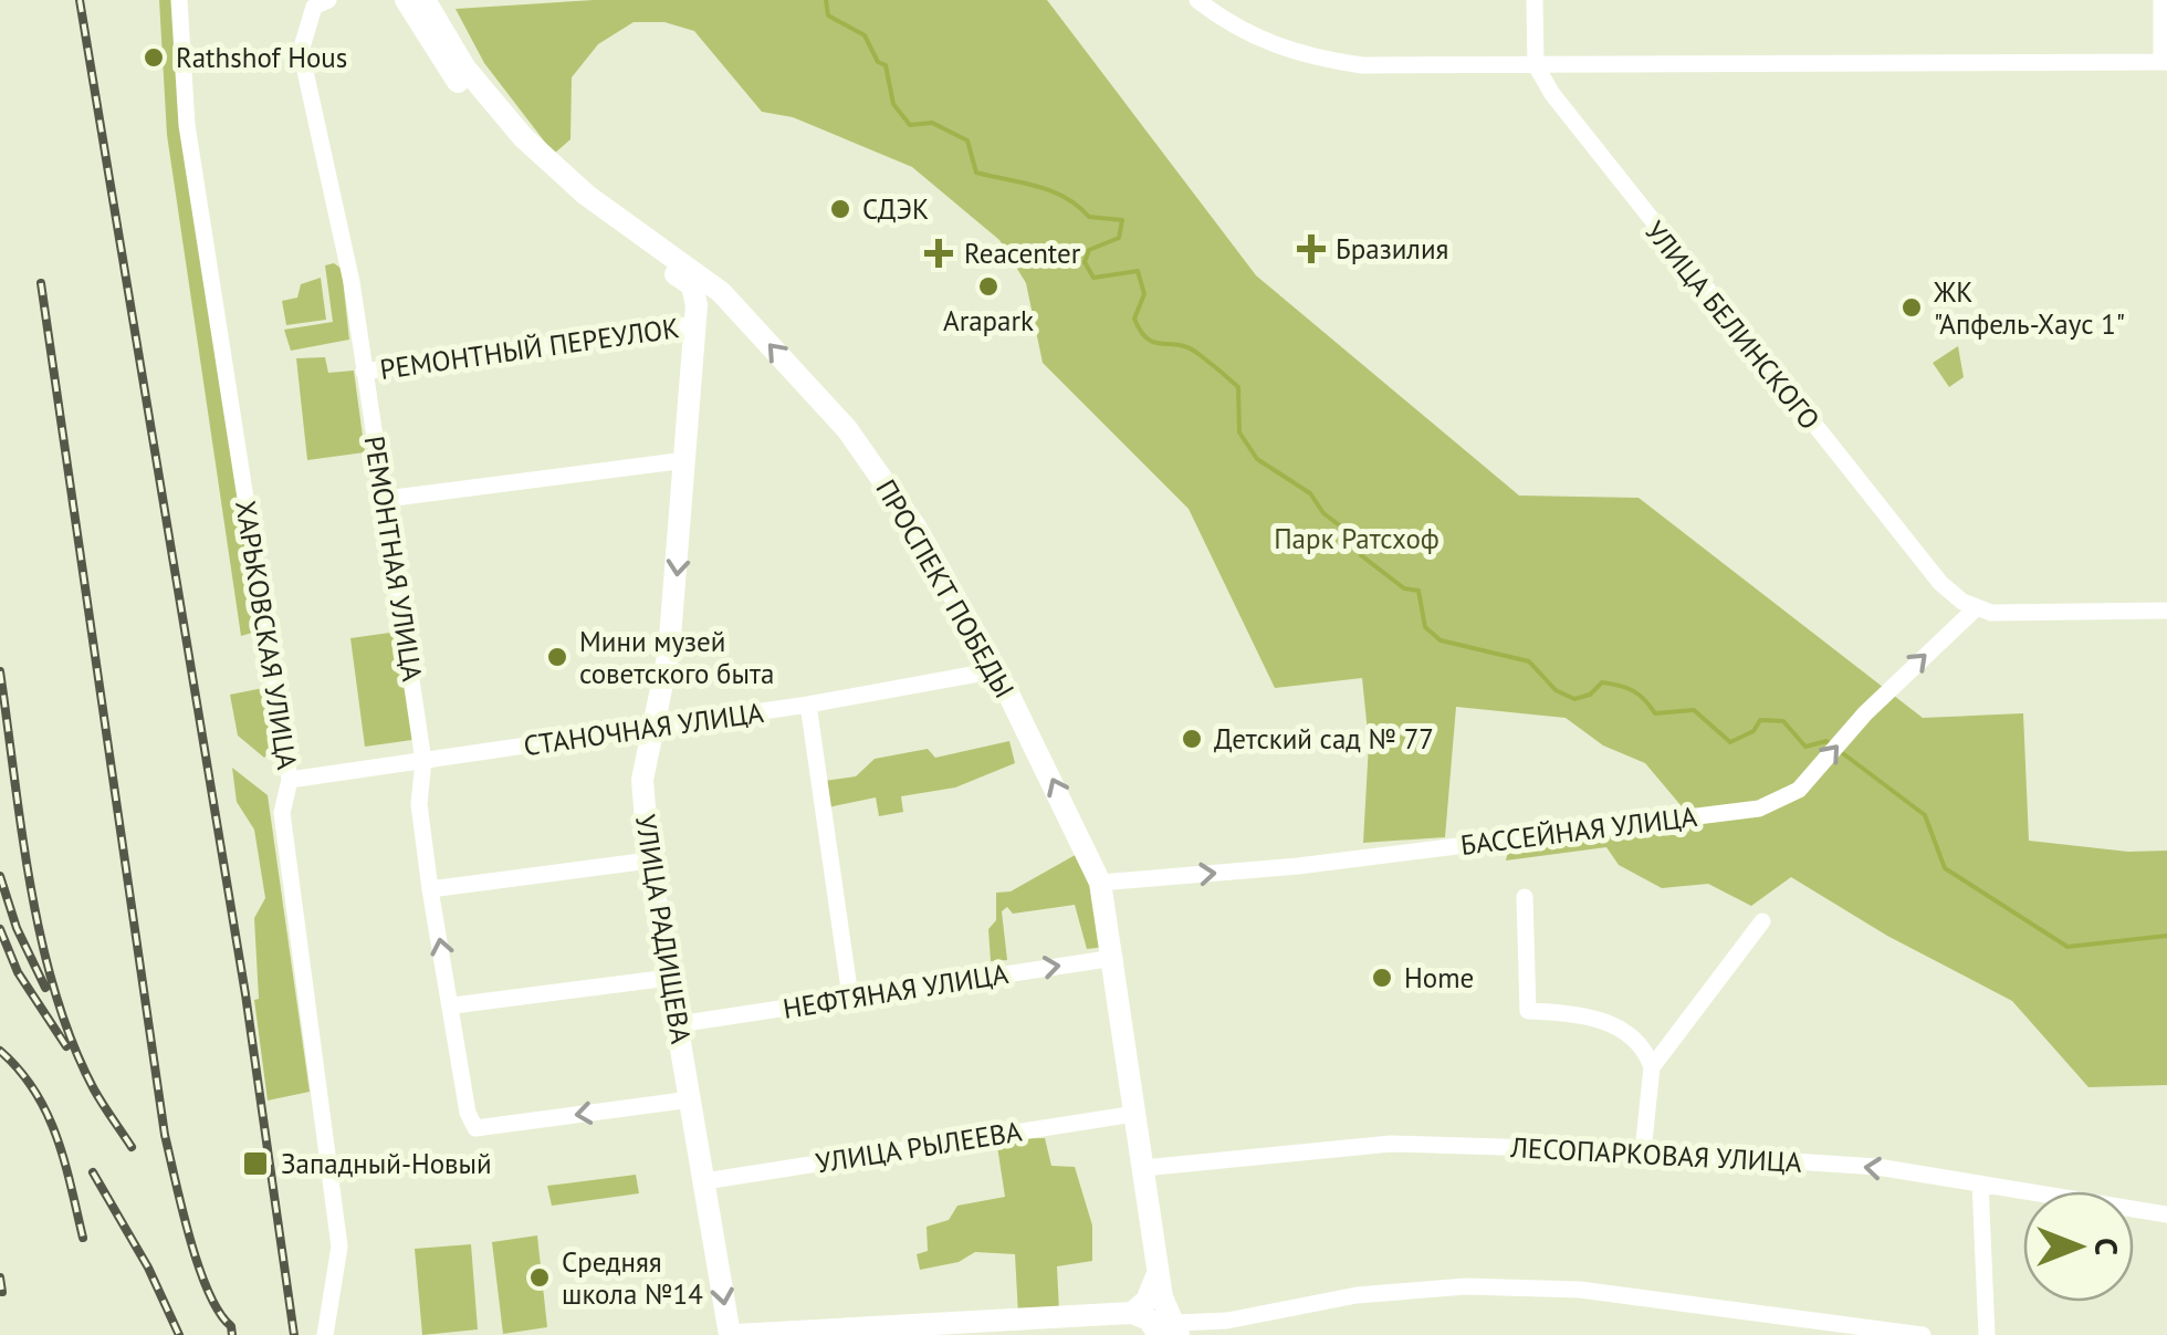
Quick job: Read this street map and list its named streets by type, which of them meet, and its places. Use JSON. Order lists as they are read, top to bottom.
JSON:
{
  "streets": {
    "main road": ["ПРОСПЕКТ ПОБЕДЫ", "УЛИЦА РАДИЩЕВА"],
    "street": [
      "УЛИЦА БЕЛИНСКОГО",
      "РЕМОНТНЫЙ ПЕРЕУЛОК",
      "РЕМОНТНАЯ УЛИЦА",
      "ХАРЬКОВСКАЯ УЛИЦА",
      "СТАНОЧНАЯ УЛИЦА",
      "БАССЕЙНАЯ УЛИЦА",
      "НЕФТЯНАЯ УЛИЦА",
      "УЛИЦА РЫЛЕЕВА",
      "ЛЕСОПАРКОВАЯ УЛИЦА"
    ]
  },
  "crossings": [
    ["УЛИЦА БЕЛИНСКОГО", "БАССЕЙНАЯ УЛИЦА"],
    ["РЕМОНТНЫЙ ПЕРЕУЛОК", "РЕМОНТНАЯ УЛИЦА"],
    ["РЕМОНТНЫЙ ПЕРЕУЛОК", "УЛИЦА РАДИЩЕВА"],
    ["РЕМОНТНАЯ УЛИЦА", "СТАНОЧНАЯ УЛИЦА"],
    ["РЕМОНТНАЯ УЛИЦА", "УЛИЦА РАДИЩЕВА"],
    ["ПРОСПЕКТ ПОБЕДЫ", "СТАНОЧНАЯ УЛИЦА"],
    ["ПРОСПЕКТ ПОБЕДЫ", "БАССЕЙНАЯ УЛИЦА"],
    ["ПРОСПЕКТ ПОБЕДЫ", "НЕФТЯНАЯ УЛИЦА"],
    ["ПРОСПЕКТ ПОБЕДЫ", "УЛИЦА РЫЛЕЕВА"],
    ["ПРОСПЕКТ ПОБЕДЫ", "ЛЕСОПАРКОВАЯ УЛИЦА"],
    ["ХАРЬКОВСКАЯ УЛИЦА", "СТАНОЧНАЯ УЛИЦА"],
    ["СТАНОЧНАЯ УЛИЦА", "УЛИЦА РАДИЩЕВА"],
    ["УЛИЦА РАДИЩЕВА", "НЕФТЯНАЯ УЛИЦА"],
    ["УЛИЦА РАДИЩЕВА", "УЛИЦА РЫЛЕЕВА"]
  ],
  "one_way": ["ПРОСПЕКТ ПОБЕДЫ", "БАССЕЙНАЯ УЛИЦА", "НЕФТЯНАЯ УЛИЦА"],
  "parks": ["Парк Ратсхоф"],
  "places": {
    "other": [
      "Rathshof Hous",
      "СДЭК",
      "Arapark",
      "ЖК \"Апфель-Хаус 1\"",
      "Мини музей советского быта",
      "Детский сад № 77",
      "Home",
      "Средняя школа №14"
    ],
    "health": ["Бразилия", "Reacenter"],
    "transit": ["Западный-Новый"]
  },
  "north": "right"
}
